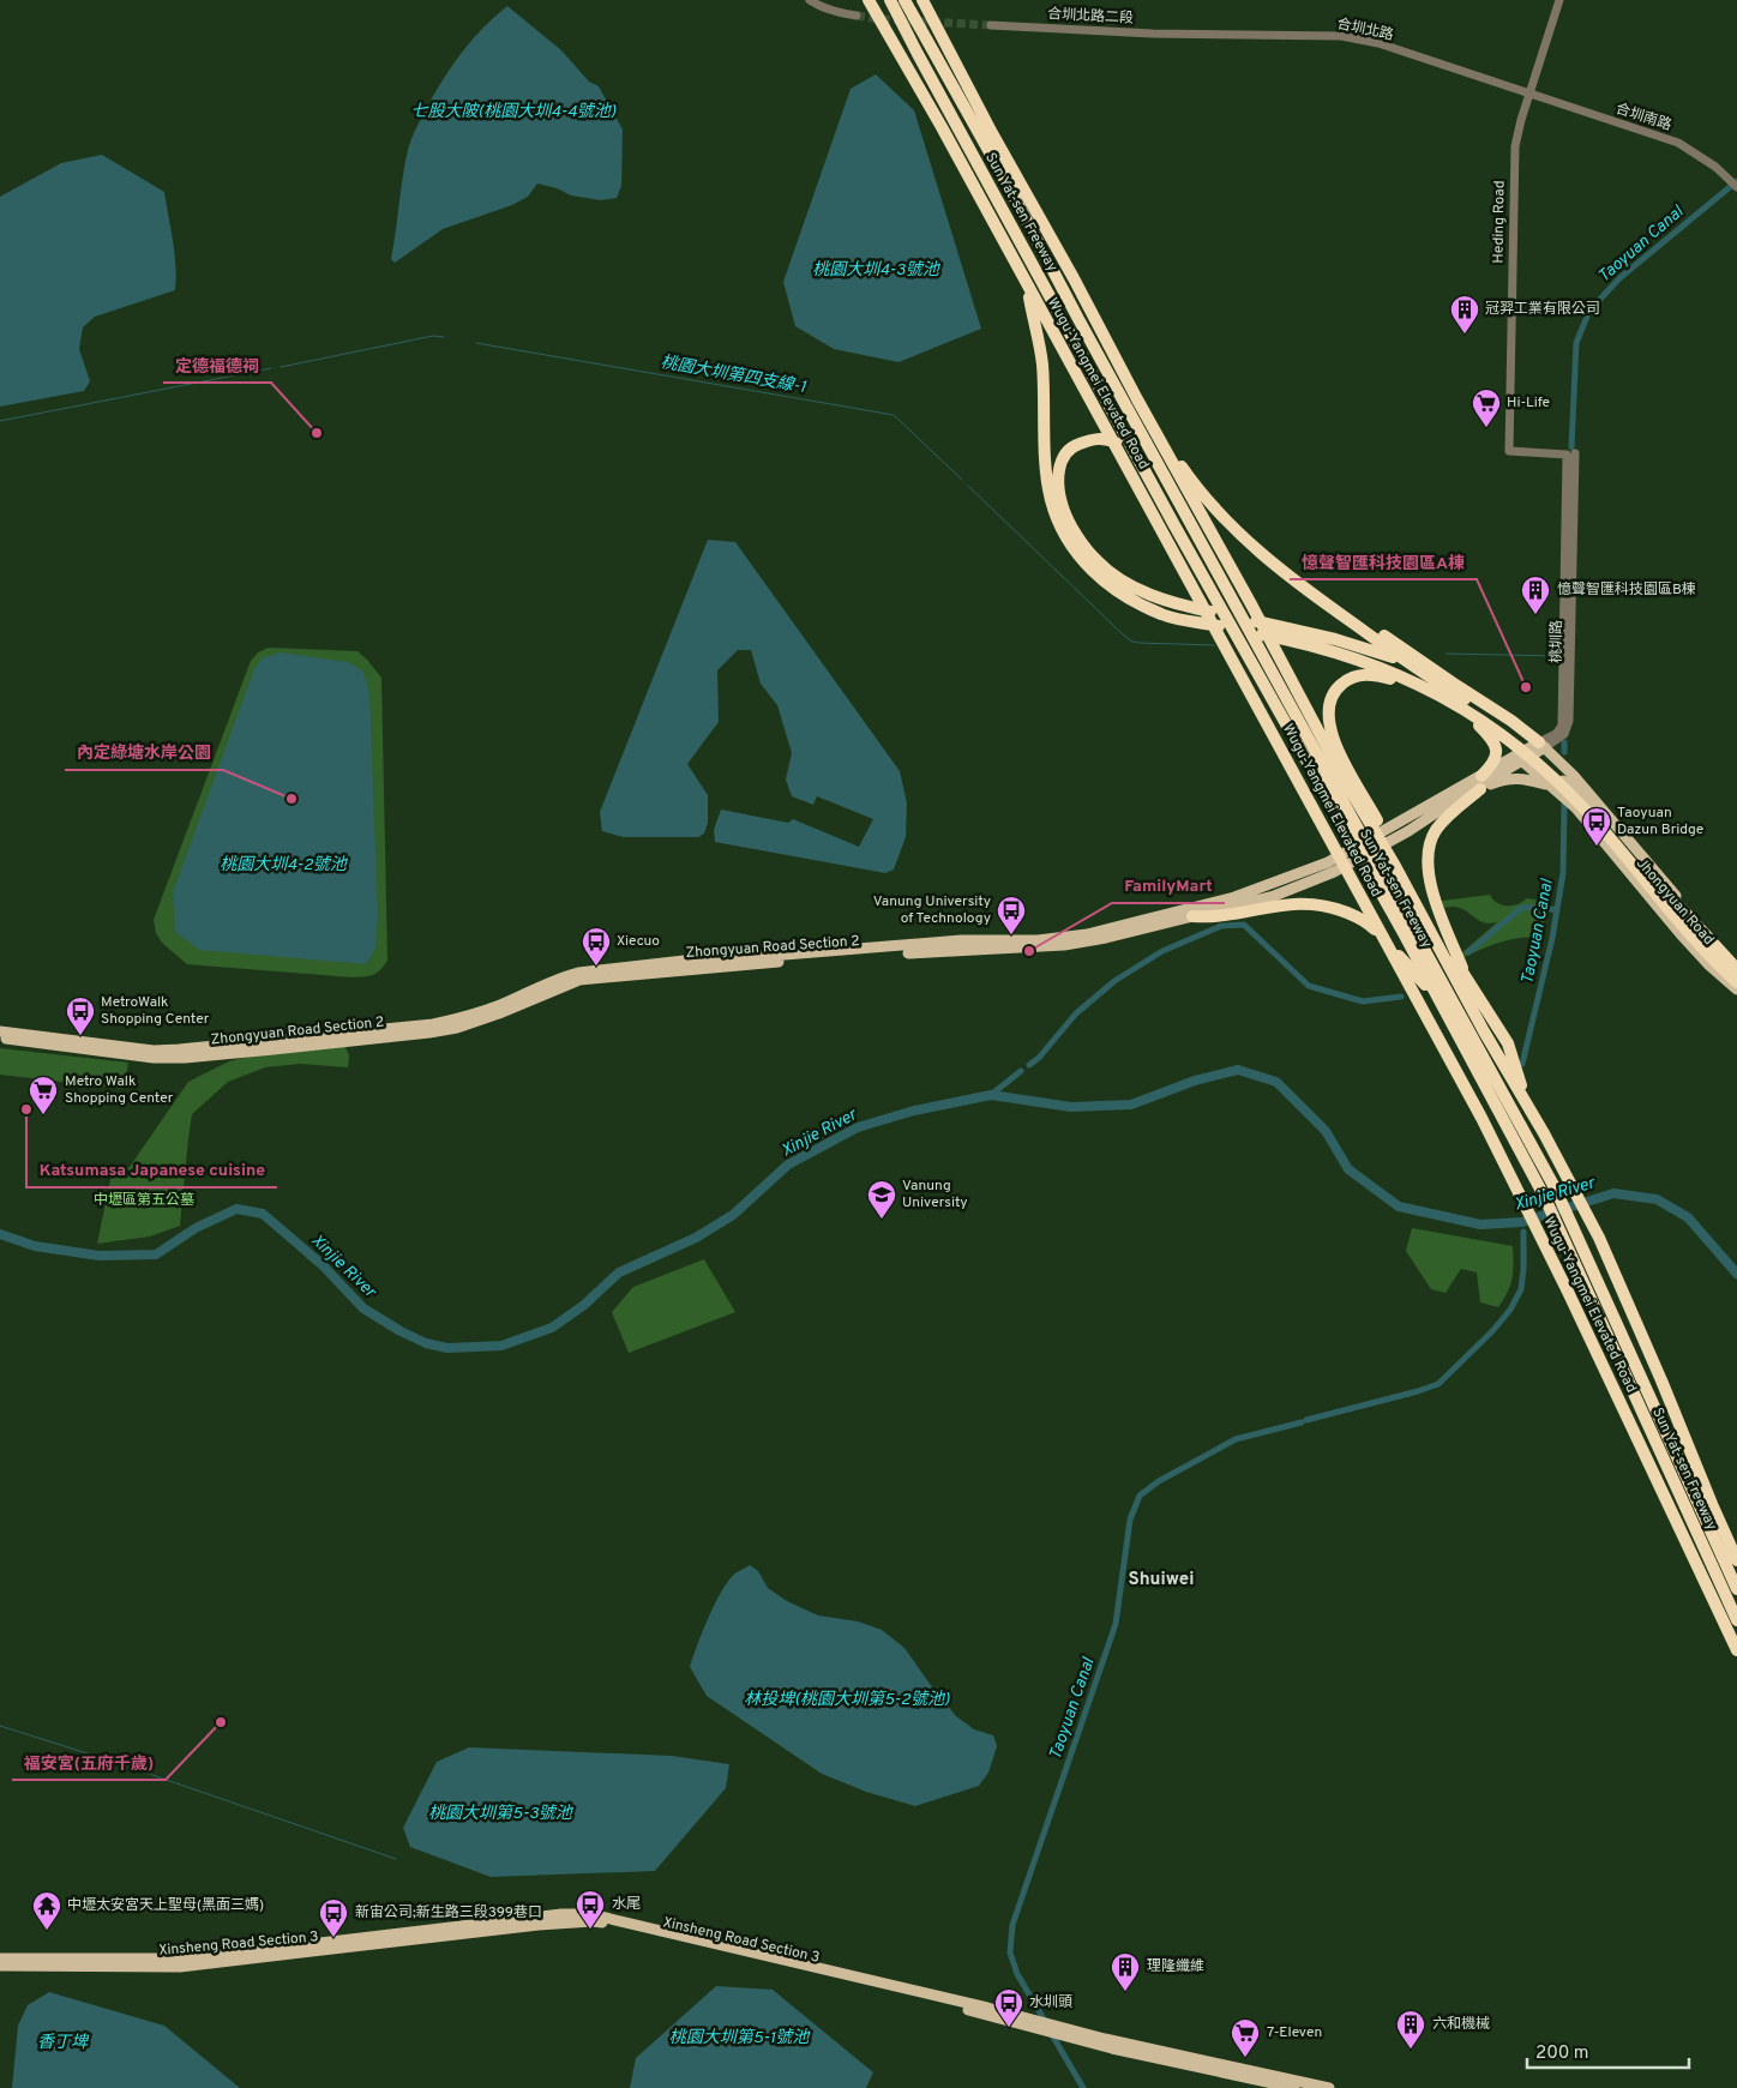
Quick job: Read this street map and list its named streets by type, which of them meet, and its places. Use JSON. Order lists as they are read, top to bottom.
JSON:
{
  "streets": {
    "highway": ["Sun Yat-sen Freeway", "Wugu-Yangmei Elevated Road"],
    "main road": ["Jhongyuan Road", "Zhongyuan Road Section 2", "Xinsheng Road Section 3"],
    "street": [
      "合圳北路二段",
      "合圳北路",
      "合圳南路",
      "Heding Road",
      "桃圳路"
    ]
  },
  "crossings": [
    ["合圳北路二段", "合圳北路"],
    ["合圳北路", "合圳南路"],
    ["合圳北路", "Heding Road"],
    ["合圳南路", "Heding Road"],
    ["Heding Road", "桃圳路"],
    ["桃圳路", "Jhongyuan Road"]
  ],
  "districts": ["Shuiwei"],
  "water": [
    "七股大陂(桃園大圳4-4號池)",
    "Taoyuan Canal",
    "桃園大圳4-3號池",
    "桃園大圳第四支線-1",
    "桃園大圳4-2號池",
    "Xinjie River",
    "林投埤(桃園大圳第5-2號池)",
    "桃園大圳第5-3號池",
    "桃園大圳第5-1號池",
    "香丁埤"
  ],
  "parks": ["中壢區第五公墓"],
  "places": {
    "building": [
      "冠羿工業有限公司",
      "憶聲智匯科技園區B棟",
      "理隆纖維",
      "六和機械"
    ],
    "supermarket": ["Hi-Life", "Metro Walk Shopping Center", "7-Eleven"],
    "other": [
      "定德福德祠",
      "憶聲智匯科技園區A棟",
      "內定綠塘水岸公園",
      "FamilyMart",
      "Katsumasa Japanese cuisine",
      "福安宮(五府千歲)"
    ],
    "bus stop": [
      "Taoyuan Dazun Bridge",
      "Vanung University of Technology",
      "Xiecuo",
      "MetroWalk Shopping Center",
      "水尾",
      "新宙公司;新生路三段399巷口",
      "水圳頭"
    ],
    "school or university": ["Vanung University"],
    "temple": ["中壢太安宮天上聖母(黑面三媽)"]
  },
  "scale_bar": "200 m"
}
